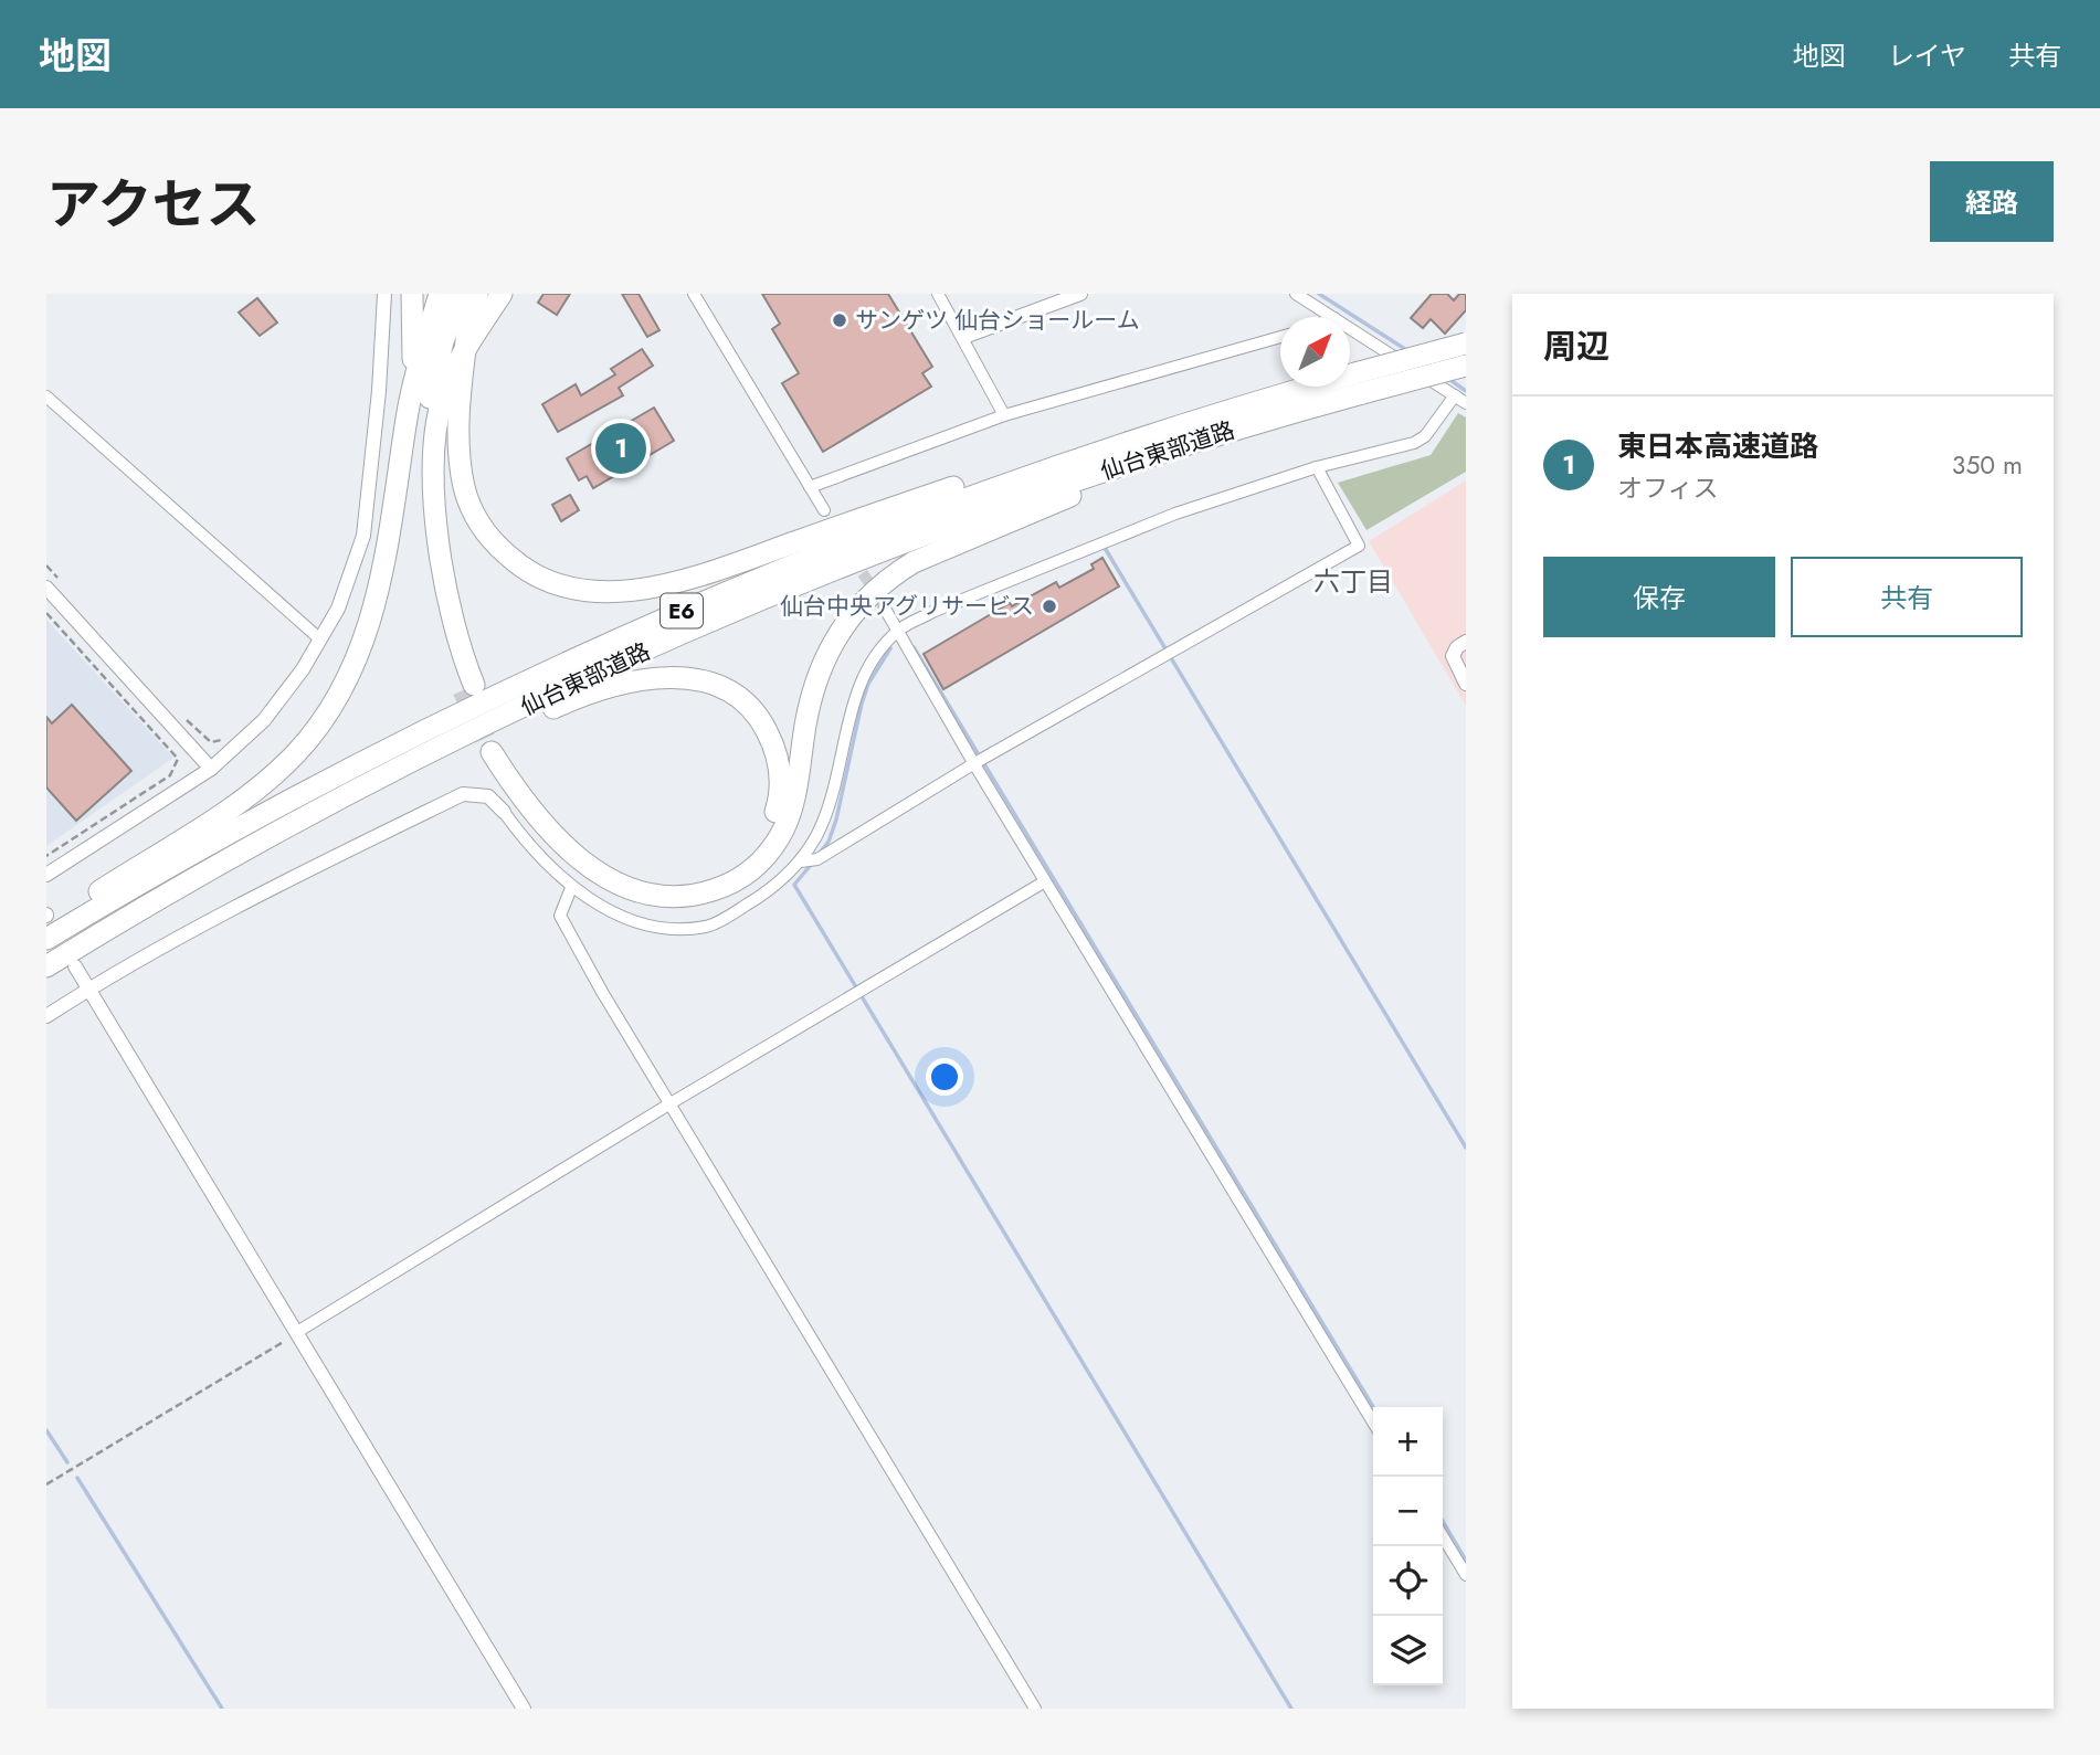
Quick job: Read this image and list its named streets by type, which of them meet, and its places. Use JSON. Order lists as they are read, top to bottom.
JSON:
{
  "streets": {
    "highway": ["仙台東部道路", "E6"]
  },
  "districts": ["六丁目"],
  "places": ["サンゲツ 仙台ショールーム", "仙台中央アグリサービス"],
  "north": "top right",
  "page": {
    "header": "地図",
    "nav": ["地図", "レイヤ", "共有"],
    "title": "アクセス",
    "buttons": [
      "経路",
      ["保存", "共有"]
    ],
    "heading": "周辺",
    "list": [
      {
        "mark": "1",
        "name": "東日本高速道路",
        "note": "オフィス",
        "value": "350 m"
      }
    ],
    "pins": "1",
    "map_buttons": ["+", "−"]
  }
}
